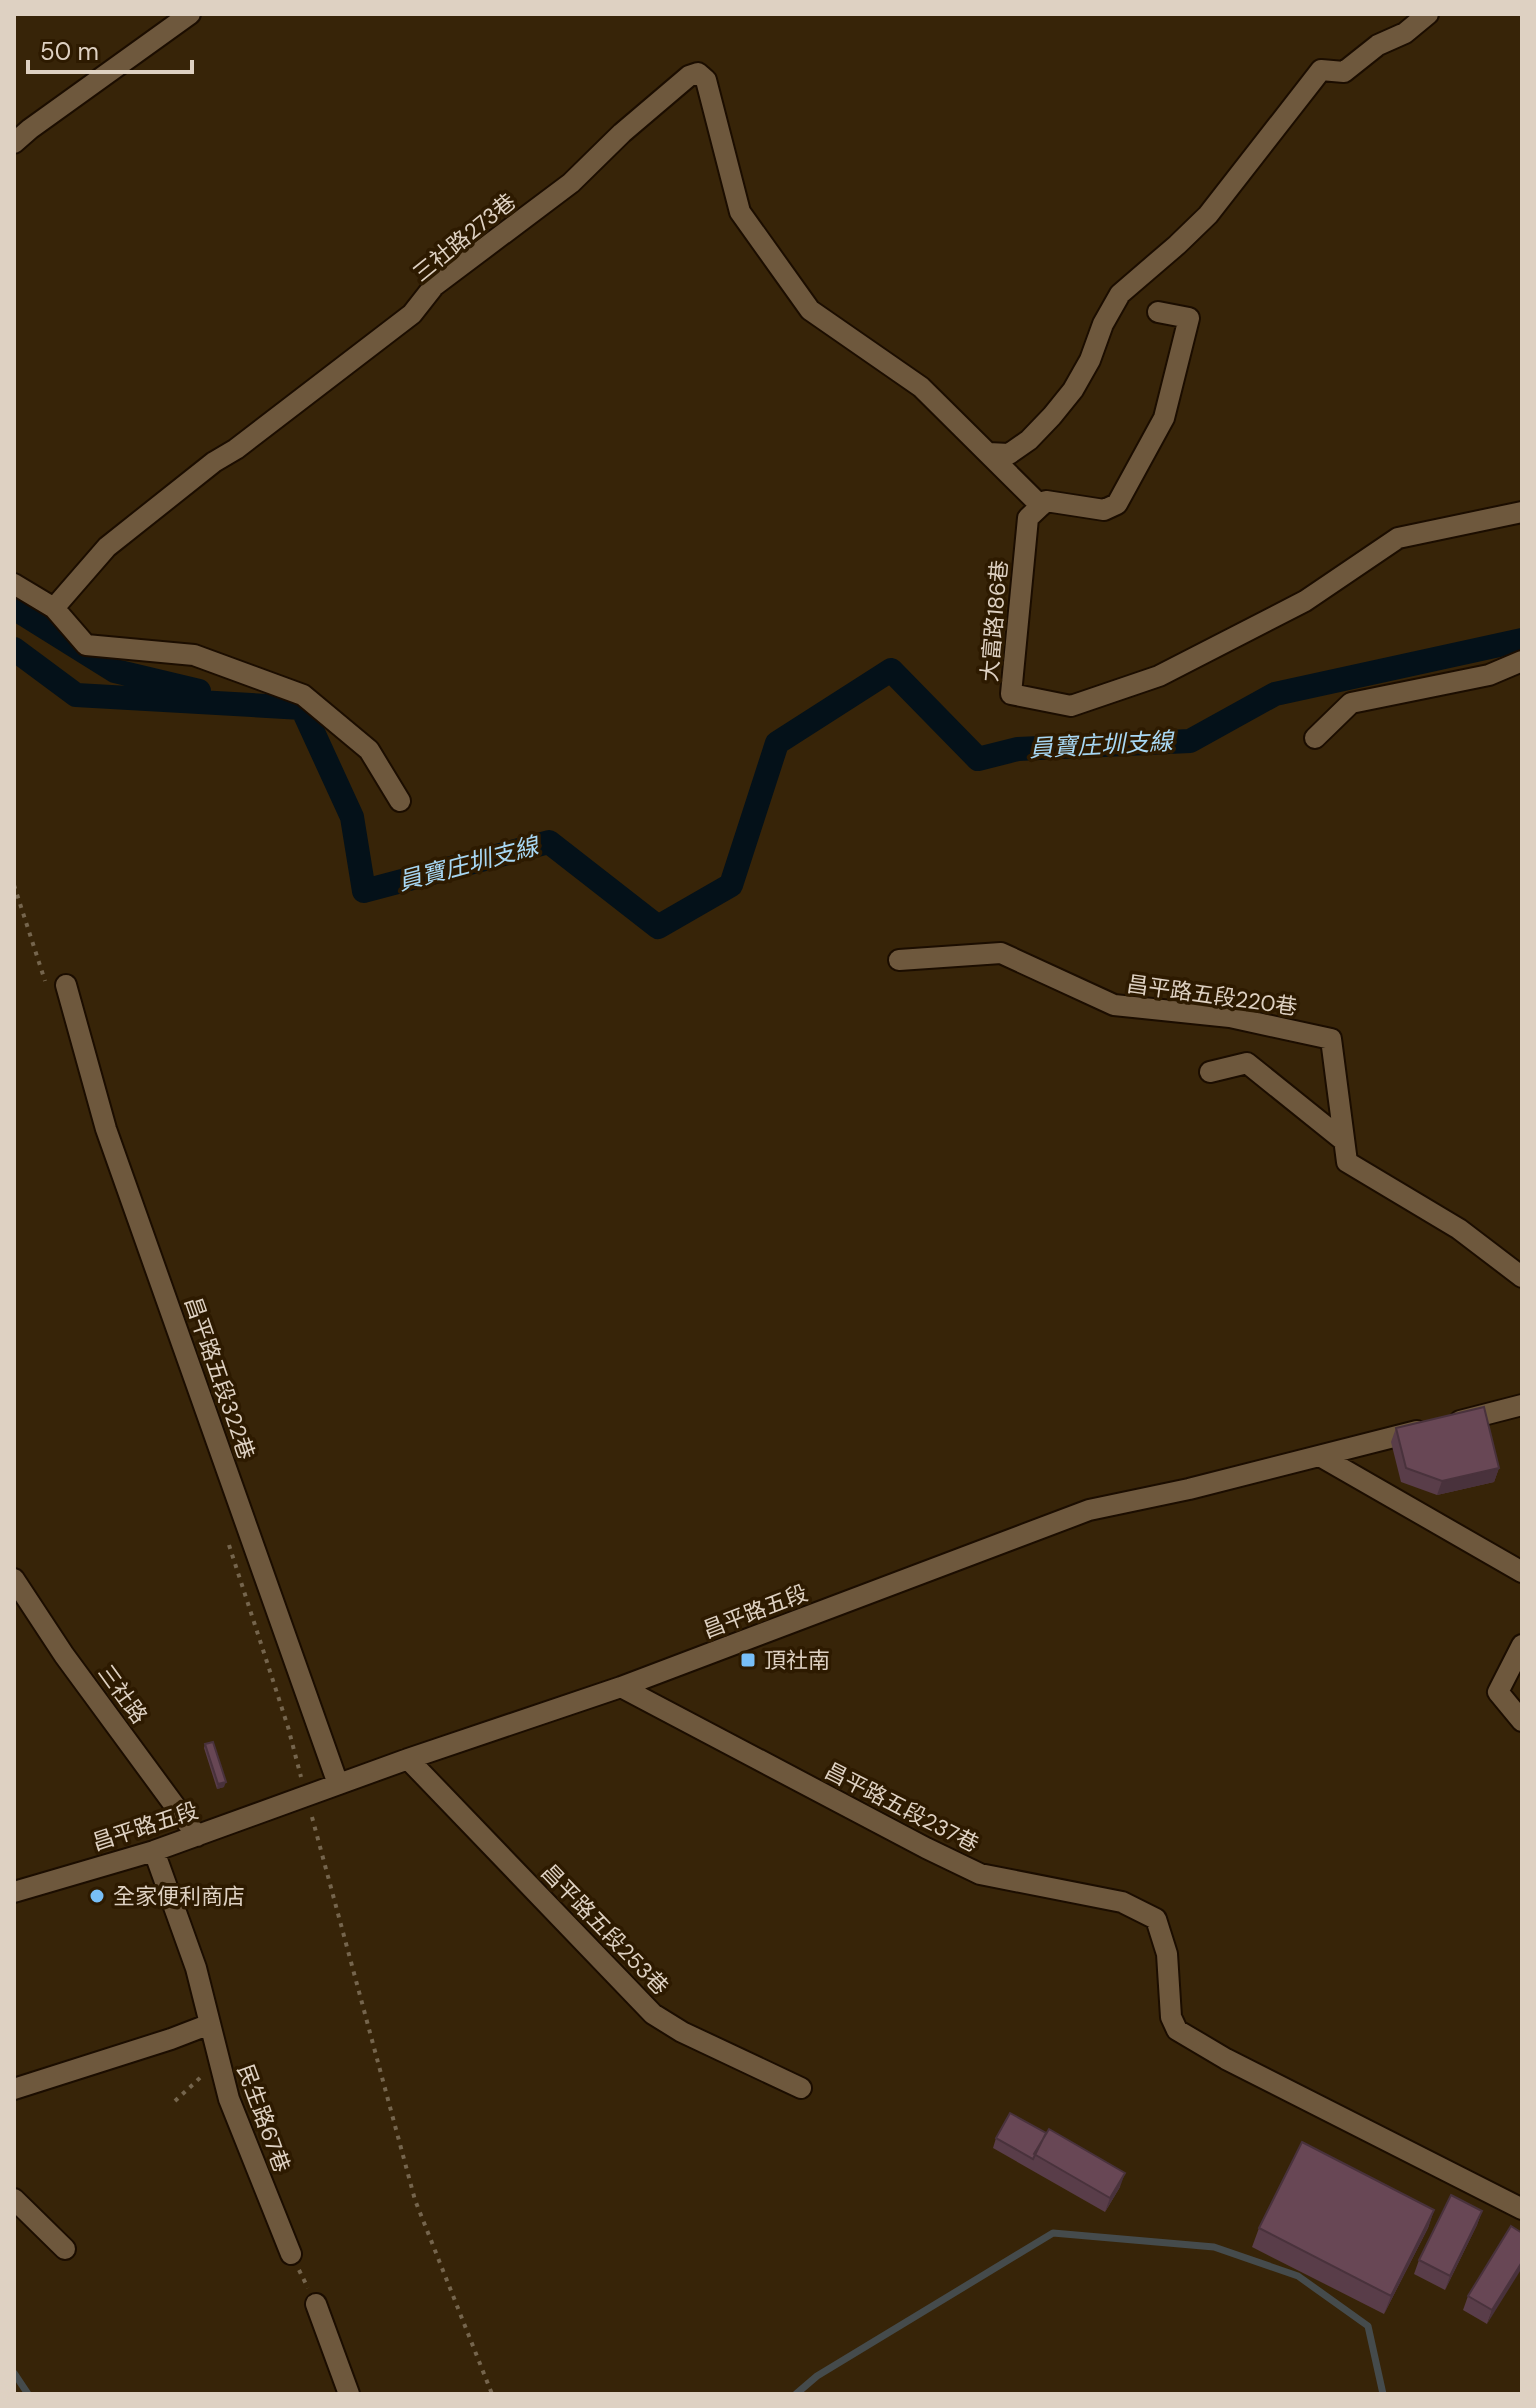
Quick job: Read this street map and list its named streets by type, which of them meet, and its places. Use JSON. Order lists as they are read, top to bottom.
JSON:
{
  "streets": {
    "street": [
      "三社路273巷",
      "大富路186巷",
      "昌平路五段220巷",
      "昌平路五段322巷",
      "昌平路五段",
      "三社路",
      "昌平路五段237巷",
      "昌平路五段253巷",
      "民生路67巷"
    ]
  },
  "crossings": [
    ["昌平路五段322巷", "昌平路五段"],
    ["昌平路五段", "三社路"],
    ["昌平路五段", "昌平路五段237巷"],
    ["昌平路五段", "昌平路五段253巷"],
    ["昌平路五段", "民生路67巷"]
  ],
  "water": ["員寶庄圳支線"],
  "places": {
    "transit": ["頂社南"],
    "other": ["全家便利商店"]
  },
  "scale_bar": "50 m"
}
